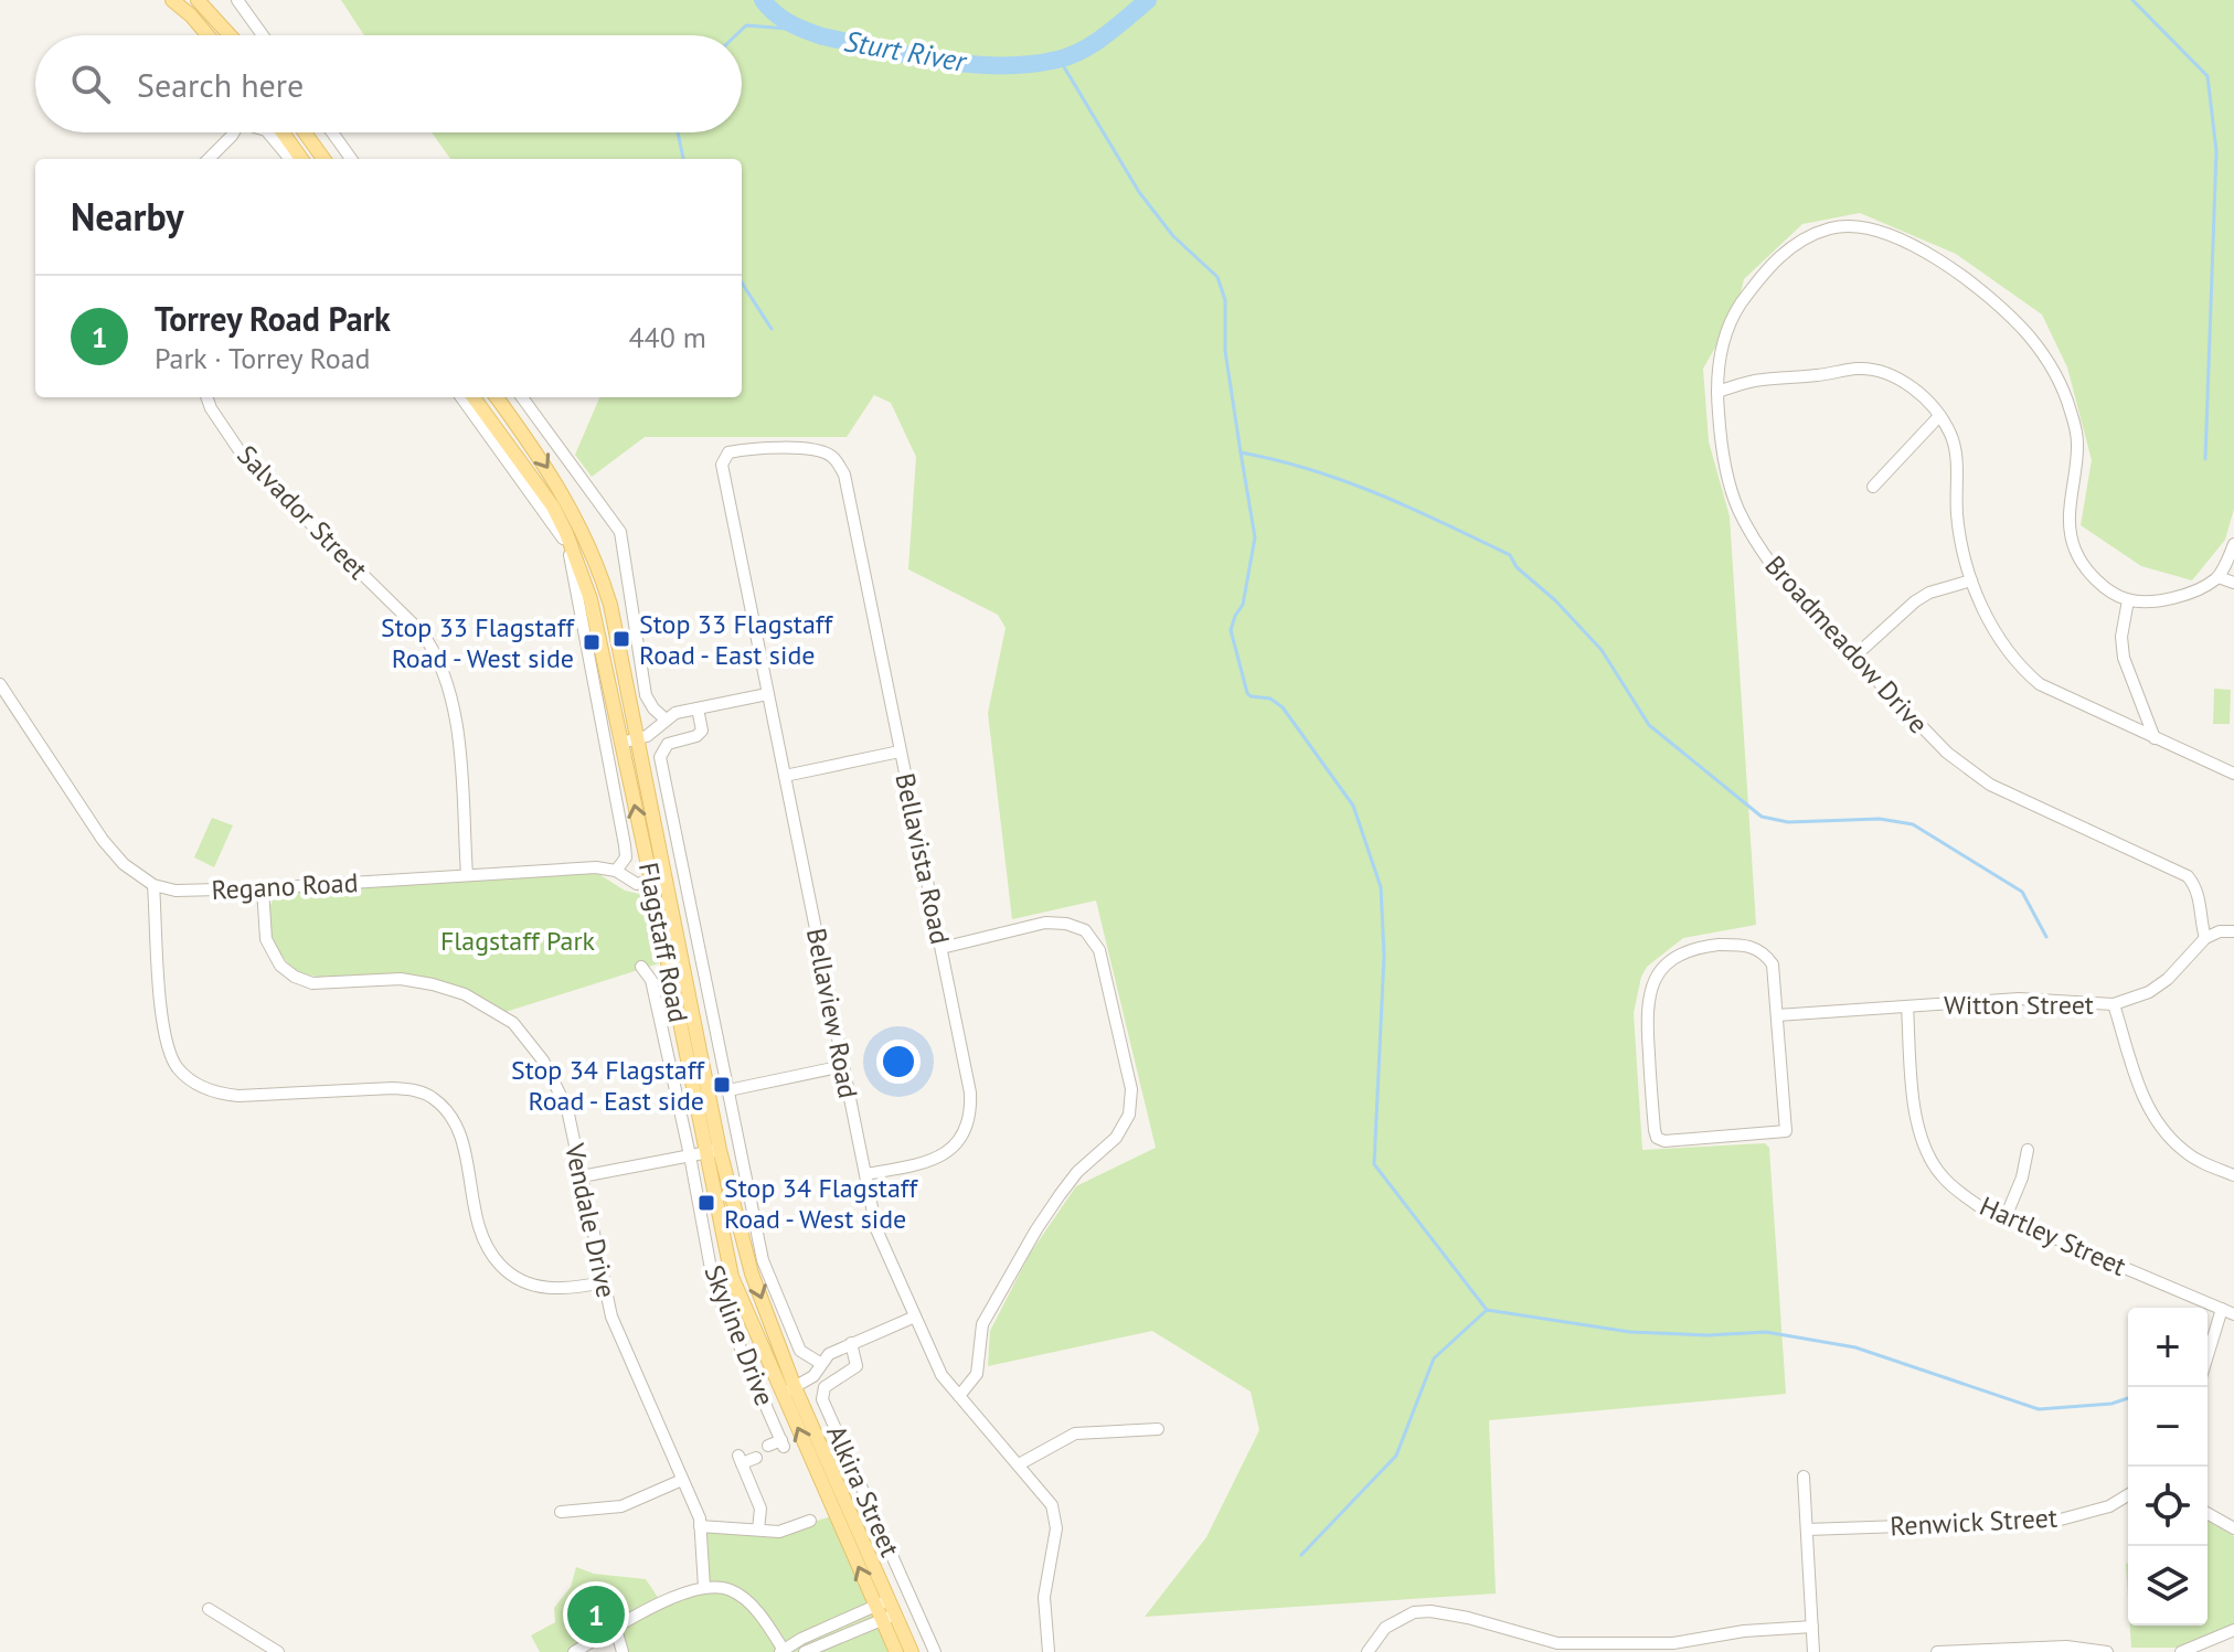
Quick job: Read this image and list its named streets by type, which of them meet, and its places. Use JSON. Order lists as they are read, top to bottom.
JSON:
{
  "streets": {
    "main road": ["Flagstaff Road"],
    "street": [
      "Salvador Street",
      "Broadmeadow Drive",
      "Bellavista Road",
      "Regano Road",
      "Witton Street",
      "Bellaview Road",
      "Vendale Drive",
      "Hartley Street",
      "Skyline Drive",
      "Alkira Street",
      "Renwick Street"
    ]
  },
  "crossings": [
    ["Salvador Street", "Regano Road"],
    ["Broadmeadow Drive", "Witton Street"],
    ["Bellavista Road", "Bellaview Road"],
    ["Regano Road", "Flagstaff Road"],
    ["Regano Road", "Vendale Drive"],
    ["Flagstaff Road", "Skyline Drive"],
    ["Witton Street", "Hartley Street"]
  ],
  "water": ["Sturt River"],
  "parks": ["Flagstaff Park"],
  "places": {
    "transit": [
      "Stop 33 Flagstaff Road - East side",
      "Stop 33 Flagstaff Road - West side",
      "Stop 34 Flagstaff Road - East side",
      "Stop 34 Flagstaff Road - West side"
    ]
  },
  "page": {
    "search": "Search here",
    "heading": "Nearby",
    "list": [
      {
        "mark": "1",
        "name": "Torrey Road Park",
        "note": "Park · Torrey Road",
        "value": "440 m"
      }
    ],
    "map_buttons": ["+", "−"],
    "pins": "1"
  }
}
